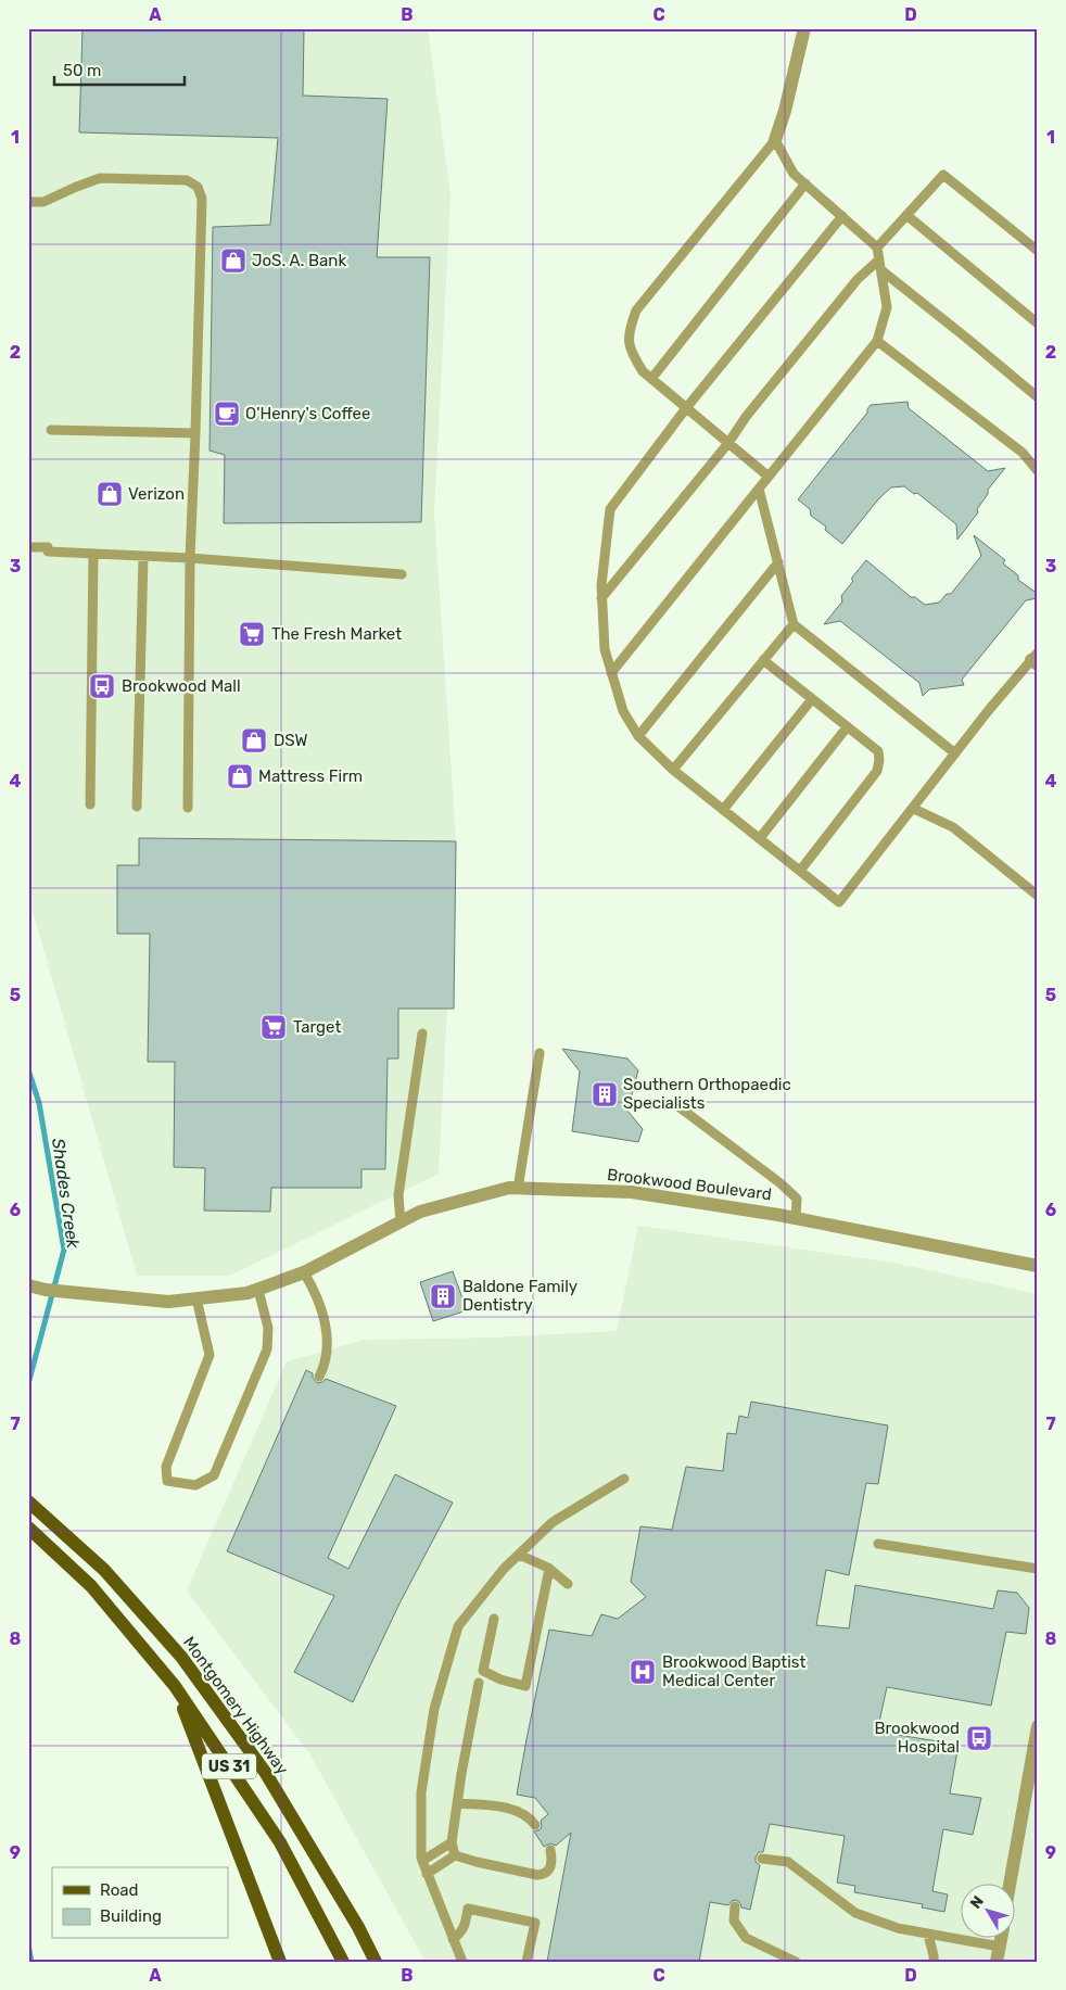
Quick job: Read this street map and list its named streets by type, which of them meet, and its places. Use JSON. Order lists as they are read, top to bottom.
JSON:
{
  "streets": {
    "main road": ["Montgomery Highway", "US 31"],
    "street": ["Brookwood Boulevard"]
  },
  "water": ["Shades Creek"],
  "places": {
    "shop": [
      "JoS. A. Bank",
      "Verizon",
      "DSW",
      "Mattress Firm"
    ],
    "cafe": ["O'Henry's Coffee"],
    "supermarket": ["The Fresh Market", "Target"],
    "bus stop": ["Brookwood Mall", "Brookwood Hospital"],
    "building": ["Southern Orthopaedic Specialists", "Baldone Family Dentistry"],
    "hospital": ["Brookwood Baptist Medical Center"]
  },
  "legend": ["Road", "Building"],
  "scale_bar": "50 m",
  "north": "top left",
  "grid": {
    "columns": [
      "A",
      "B",
      "C",
      "D"
    ],
    "rows": [
      "1",
      "2",
      "3",
      "4",
      "5",
      "6",
      "7",
      "8",
      "9"
    ]
  }
}
